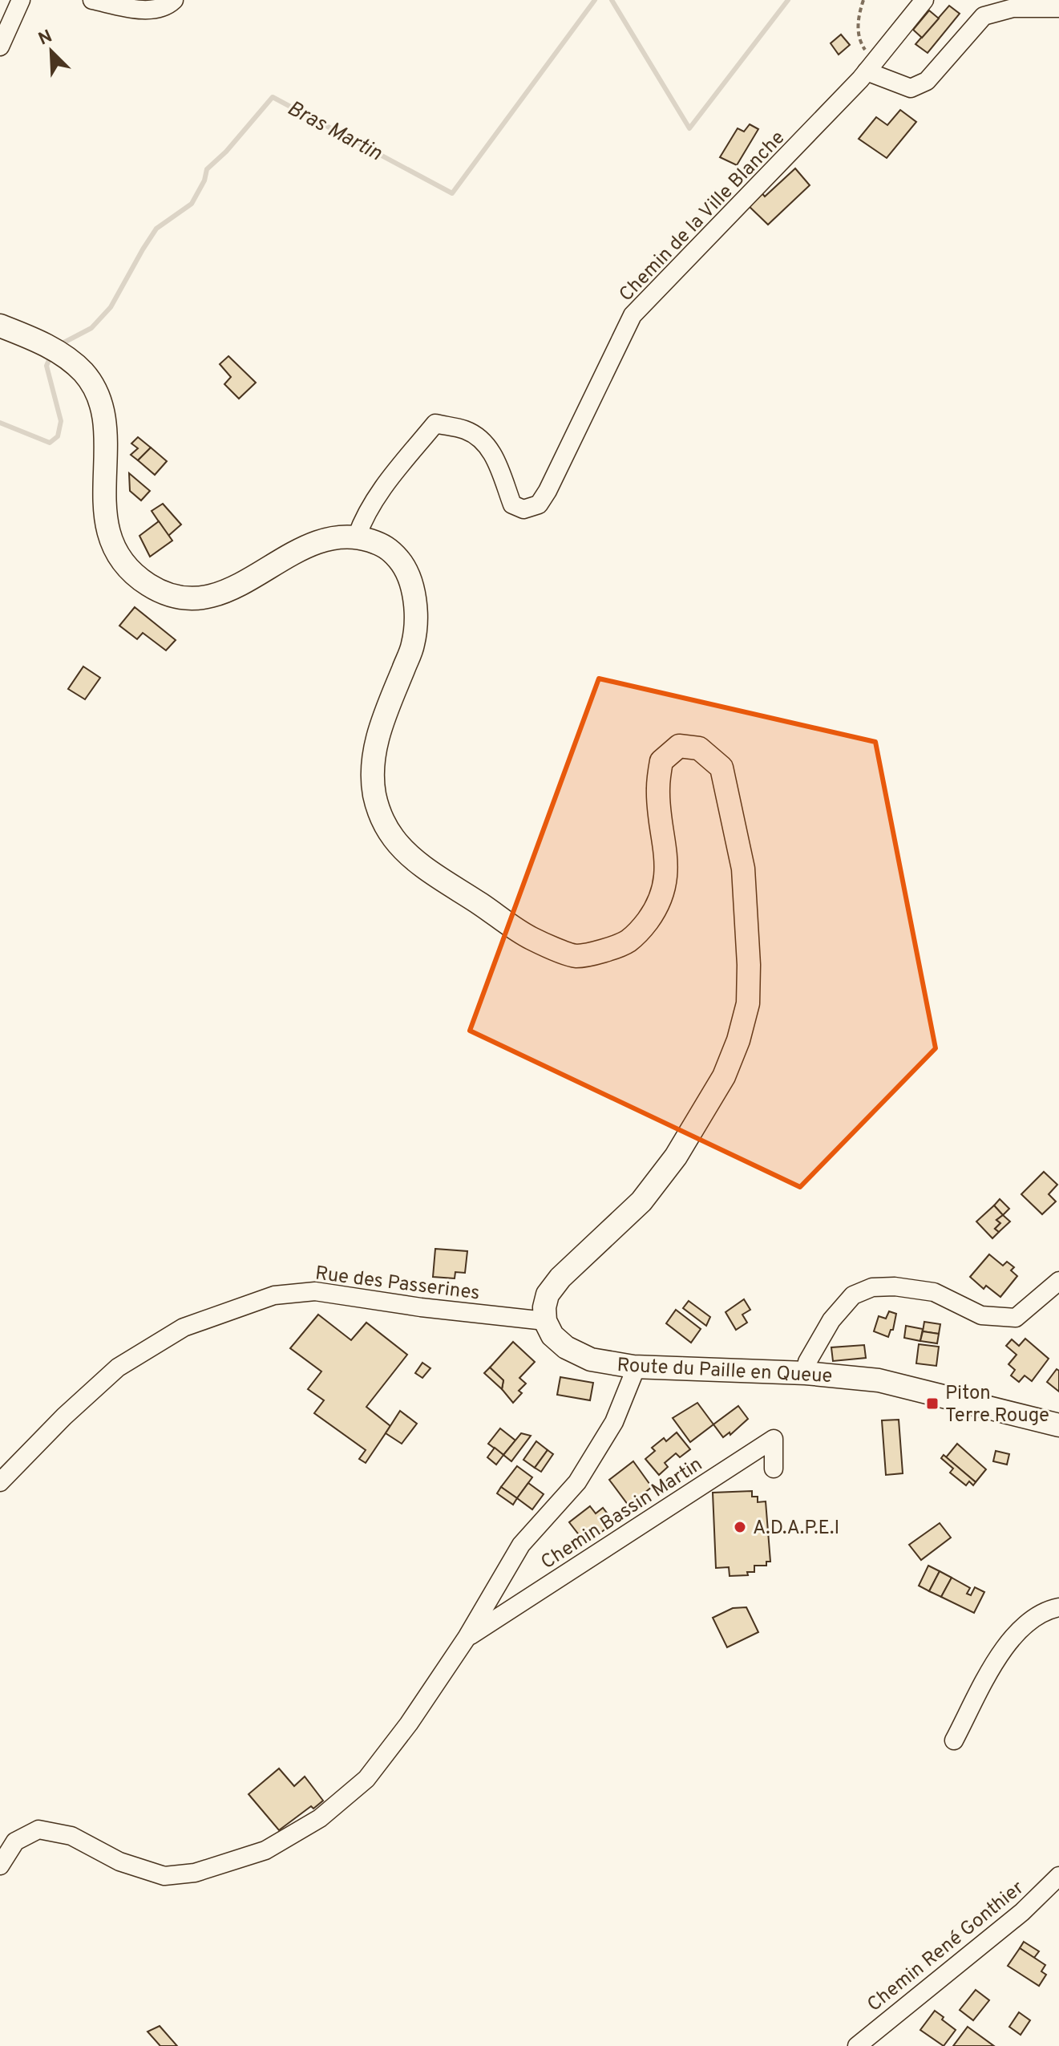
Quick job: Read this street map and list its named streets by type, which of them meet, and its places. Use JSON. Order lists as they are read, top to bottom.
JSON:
{
  "streets": {
    "main road": ["Route du Paille en Queue"],
    "street": [
      "Chemin de la Ville Blanche",
      "Rue des Passerines",
      "Chemin Bassin Martin",
      "Chemin René Gonthier"
    ]
  },
  "crossings": [
    ["Rue des Passerines", "Route du Paille en Queue"],
    ["Route du Paille en Queue", "Chemin Bassin Martin"]
  ],
  "water": ["Bras Martin"],
  "places": {
    "transit": ["Piton Terre Rouge"],
    "other": ["A.D.A.P.E.I"]
  },
  "north": "top left"
}
